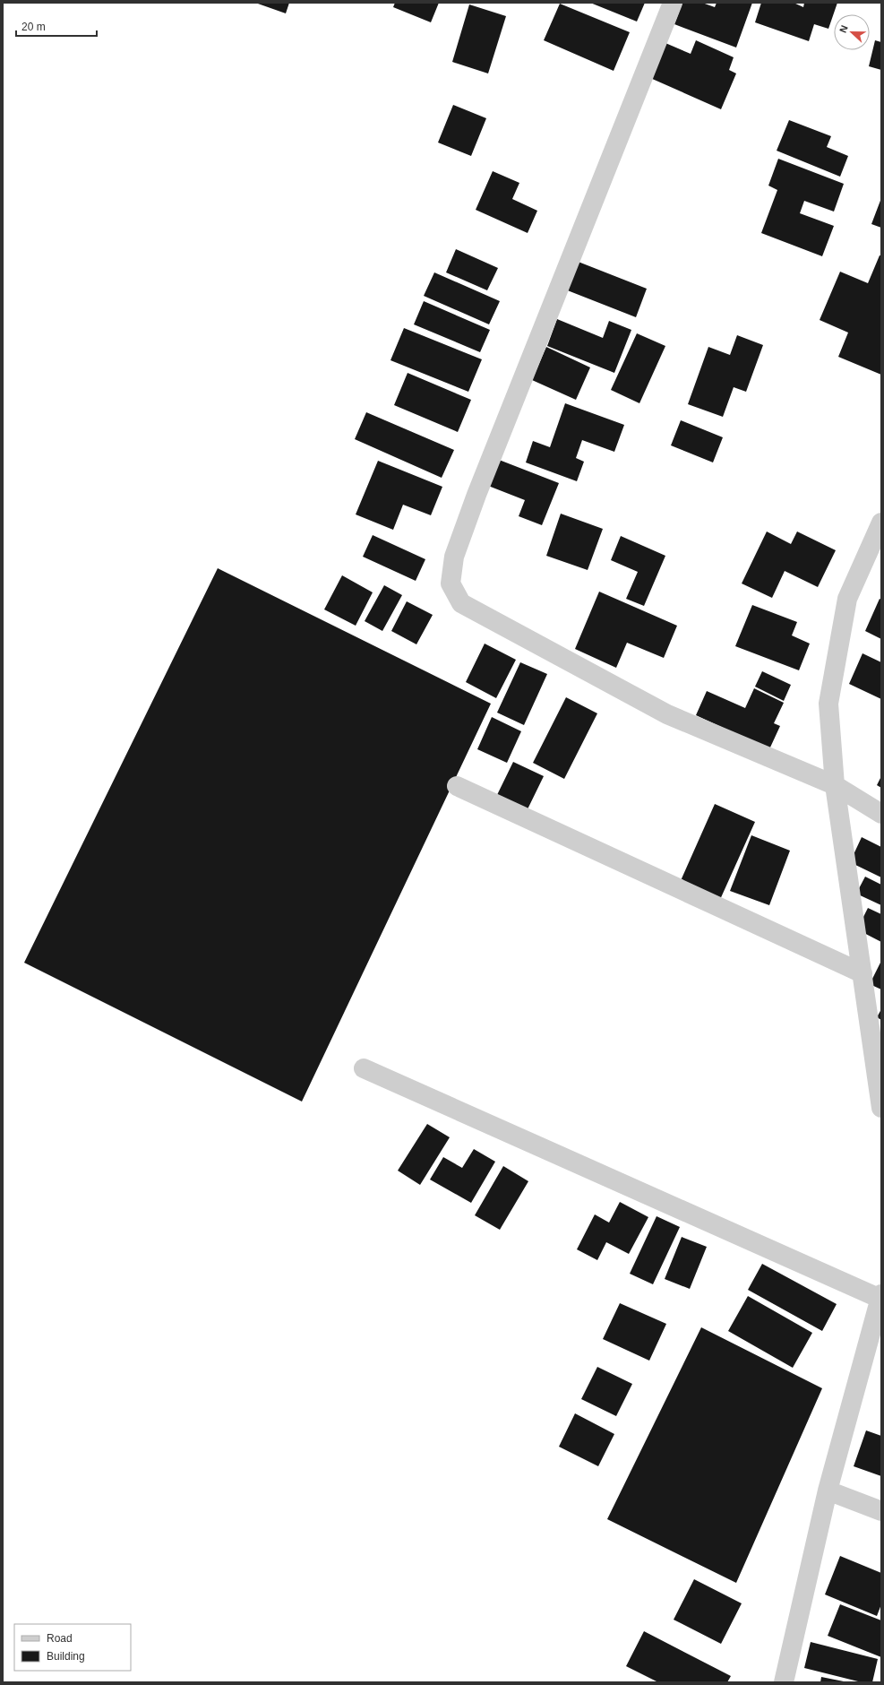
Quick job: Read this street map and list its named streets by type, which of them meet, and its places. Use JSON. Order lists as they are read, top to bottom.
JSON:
{
  "legend": ["Road", "Building"],
  "scale_bar": "20 m",
  "north": "left"
}
